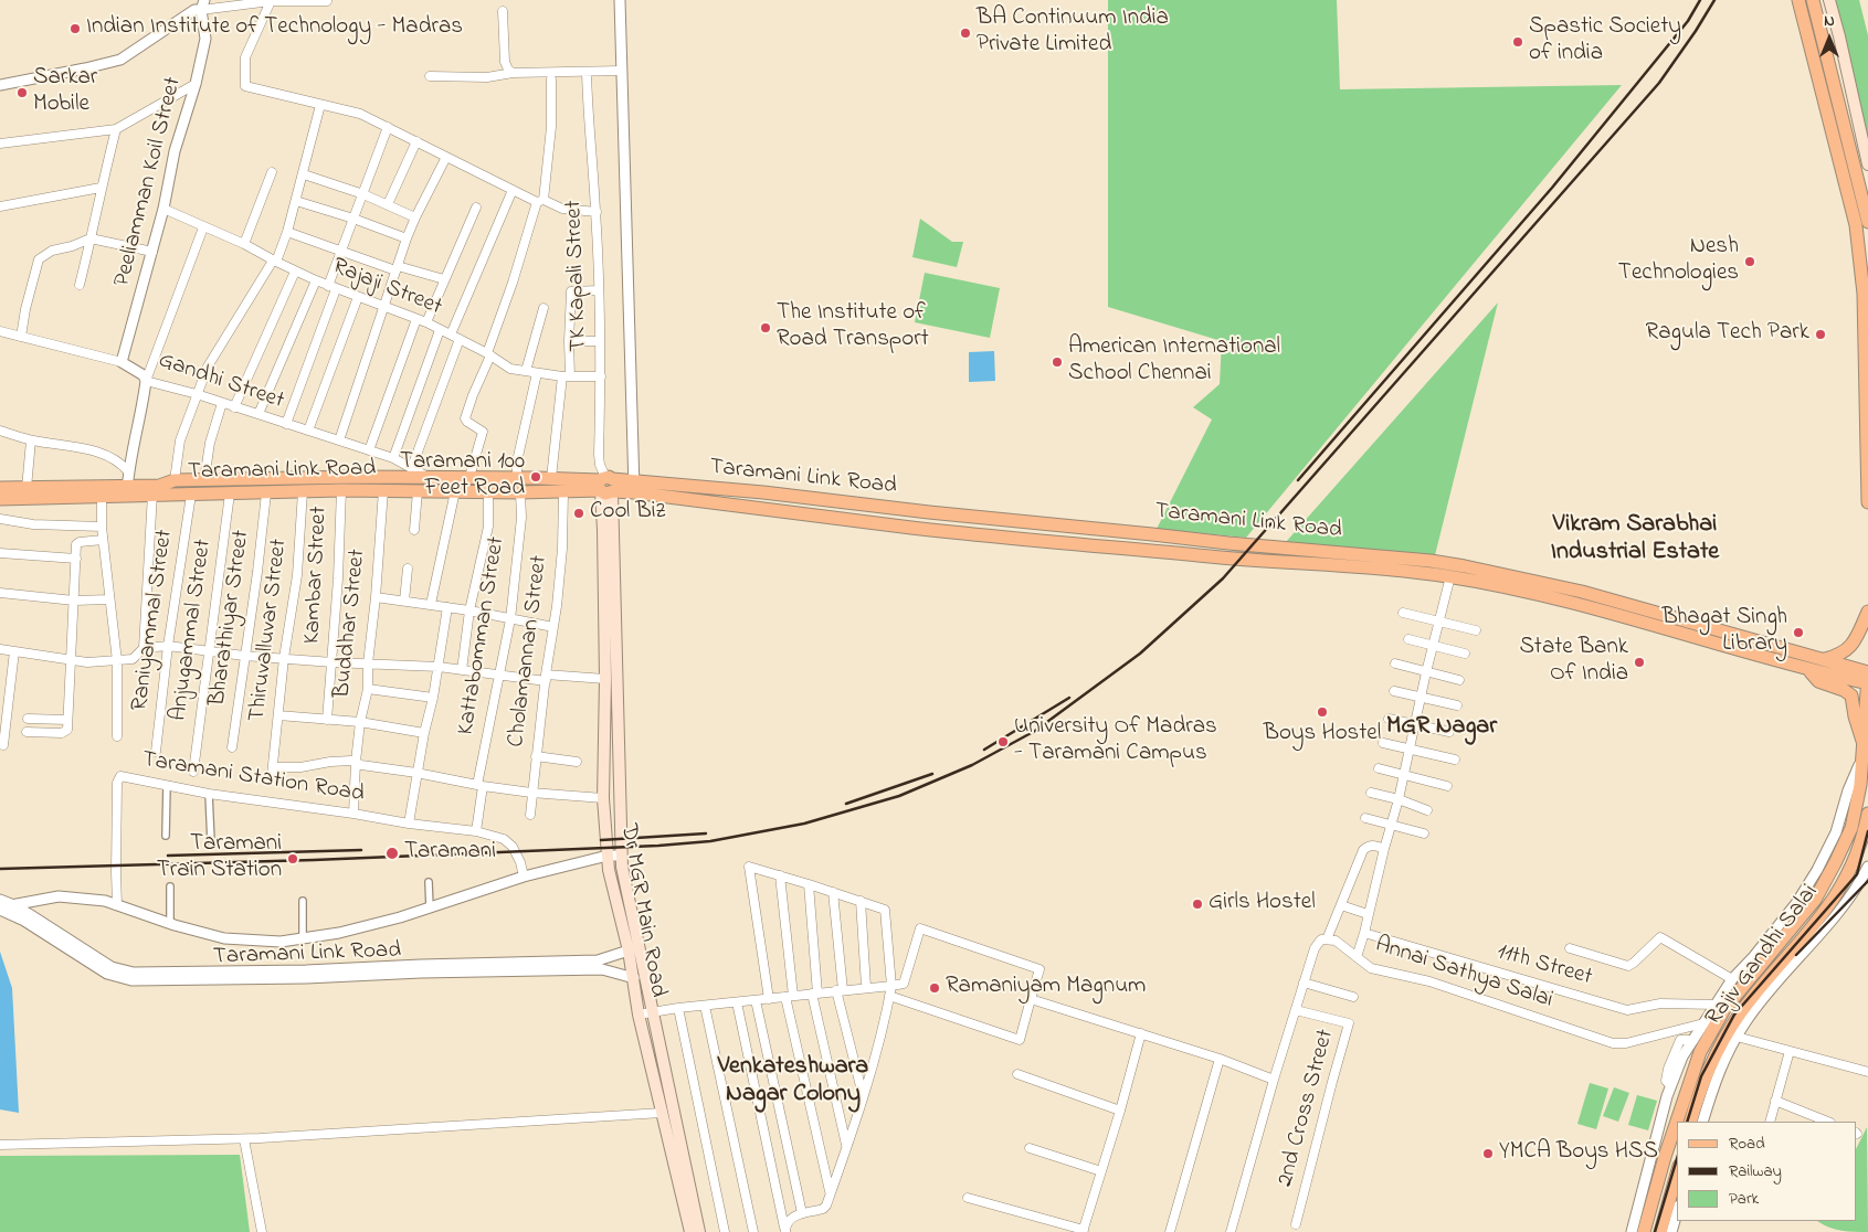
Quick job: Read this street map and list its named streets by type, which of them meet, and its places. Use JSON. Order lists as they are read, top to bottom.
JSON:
{
  "streets": {
    "main road": ["Taramani Link Road", "Dr MGR Main Road", "Rajiv Gandhi Salai"],
    "street": [
      "Peeliamman Koil Street",
      "TK Kapali Street",
      "Rajaji Street",
      "Gandhi Street",
      "Kambar Street",
      "Bharathiyar Street",
      "Raniyammal Street",
      "Buddhar Street",
      "Anjugammal Street",
      "Thiruvalluvar Street",
      "Kattabomman Street",
      "Cholamannan Street",
      "Taramani Station Road",
      "11th Street",
      "Annai Sathya Salai",
      "2nd Cross Street"
    ]
  },
  "crossings": [
    ["Peeliamman Koil Street", "Rajaji Street"],
    ["Peeliamman Koil Street", "Gandhi Street"],
    ["TK Kapali Street", "Rajaji Street"],
    ["TK Kapali Street", "Taramani Link Road"],
    ["TK Kapali Street", "Dr MGR Main Road"],
    ["Gandhi Street", "Taramani Link Road"],
    ["Taramani Link Road", "Kambar Street"],
    ["Taramani Link Road", "Bharathiyar Street"],
    ["Taramani Link Road", "Raniyammal Street"],
    ["Taramani Link Road", "Buddhar Street"],
    ["Taramani Link Road", "Anjugammal Street"],
    ["Taramani Link Road", "Thiruvalluvar Street"],
    ["Taramani Link Road", "Kattabomman Street"],
    ["Taramani Link Road", "Cholamannan Street"],
    ["Taramani Link Road", "Dr MGR Main Road"],
    ["Buddhar Street", "Thiruvalluvar Street"],
    ["Buddhar Street", "Taramani Station Road"],
    ["Kattabomman Street", "Taramani Station Road"]
  ],
  "districts": ["Vikram Sarabhai Industrial Estate", "MGR Nagar", "Venkateshwara Nagar Colony"],
  "places": [
    "Indian Institute of Technology - Madras",
    "BA Continuum India Private Limited",
    "Spastic Society of india",
    "Sarkar Mobile",
    "Nesh Technologies",
    "The Institute of Road Transport",
    "Ragula Tech Park",
    "American International School Chennai",
    "Taramani 100 Feet Road",
    "Cool Biz",
    "Bhagat Singh Library",
    "State Bank Of India",
    "Boys Hostel",
    "University Of Madras - Taramani Campus",
    "Taramani",
    "Taramani Train Station",
    "Girls Hostel",
    "Ramaniyam Magnum",
    "YMCA Boys HSS"
  ],
  "legend": ["Road", "Railway", "Park"],
  "north": "top"
}
